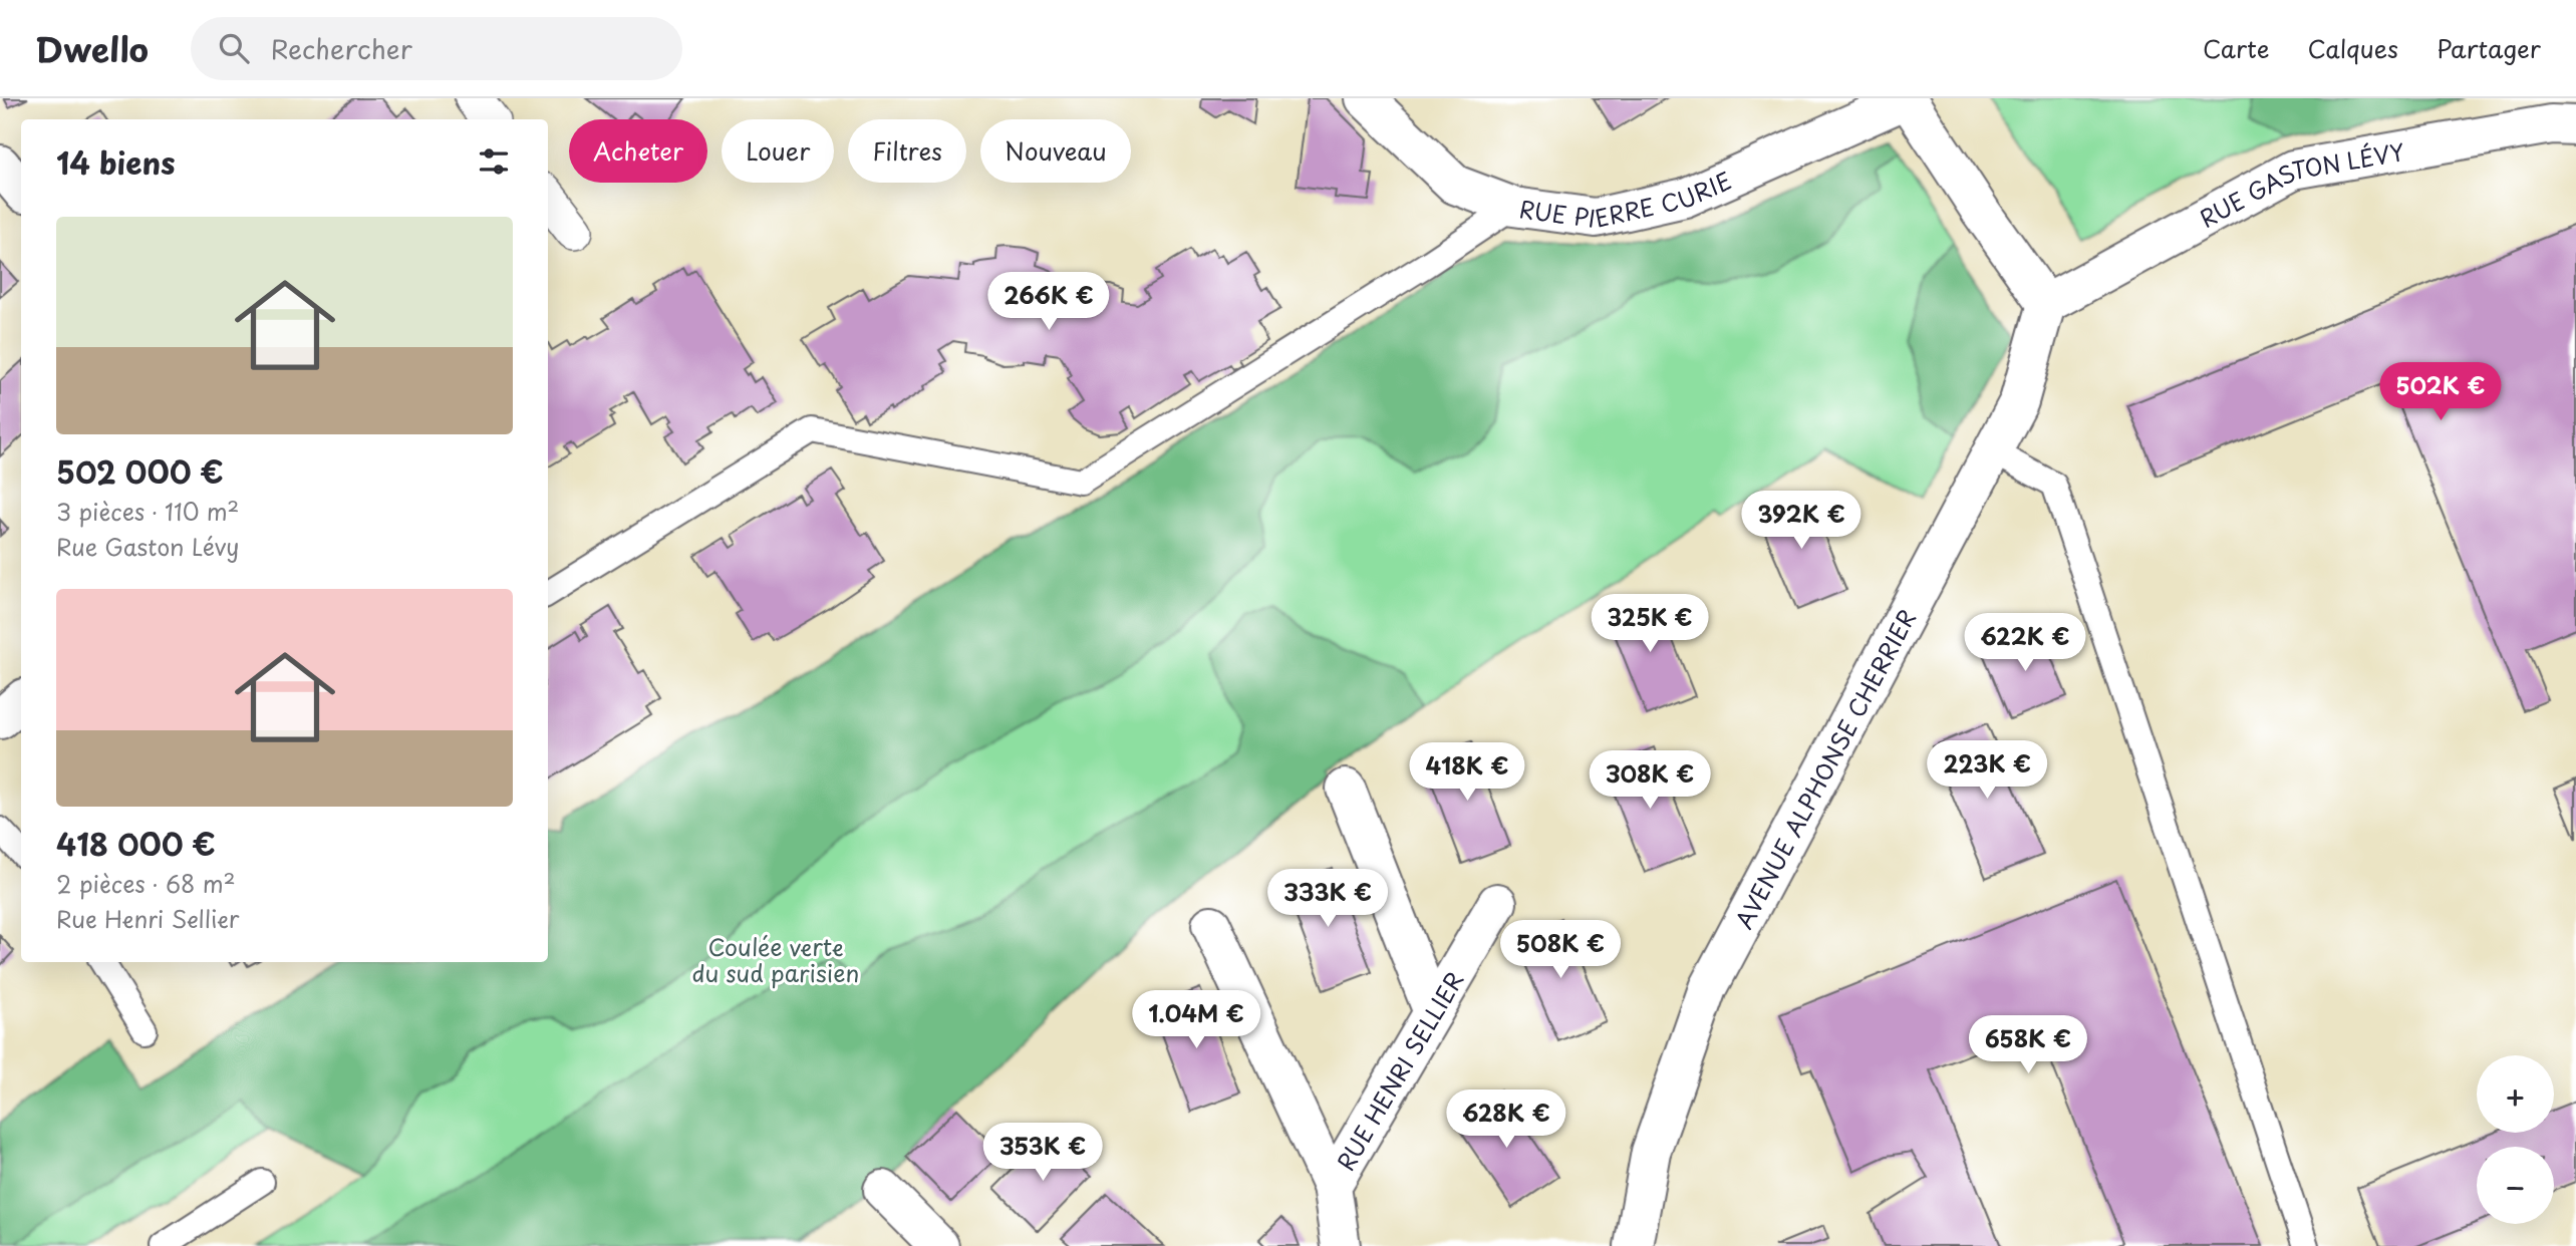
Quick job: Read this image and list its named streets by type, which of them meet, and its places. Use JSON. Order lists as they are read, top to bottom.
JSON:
{
  "streets": {
    "street": [
      "RUE GASTON LÉVY",
      "RUE PIERRE CURIE",
      "AVENUE ALPHONSE CHERRIER",
      "RUE HENRI SELLIER"
    ]
  },
  "crossings": [
    ["RUE GASTON LÉVY", "AVENUE ALPHONSE CHERRIER"]
  ],
  "parks": ["Coulée verte du sud parisien"],
  "page": {
    "header": "Dwello",
    "search": "Rechercher",
    "nav": ["Carte", "Calques", "Partager"],
    "chip": [
      "Acheter",
      "Louer",
      "Filtres",
      "Nouveau"
    ],
    "heading": "14 biens",
    "list": [
      {
        "name": "502 000 €",
        "note": "3 pièces · 110 m² · Rue Gaston Lévy"
      },
      {
        "name": "418 000 €",
        "note": "2 pièces · 68 m² · Rue Henri Sellier"
      }
    ],
    "price": [
      "266K €",
      "502K €",
      "392K €",
      "325K €",
      "622K €",
      "223K €",
      "418K €",
      "308K €",
      "333K €",
      "508K €",
      "1.04M €",
      "658K €",
      "628K €",
      "353K €"
    ],
    "map_buttons": ["+", "−"]
  }
}
